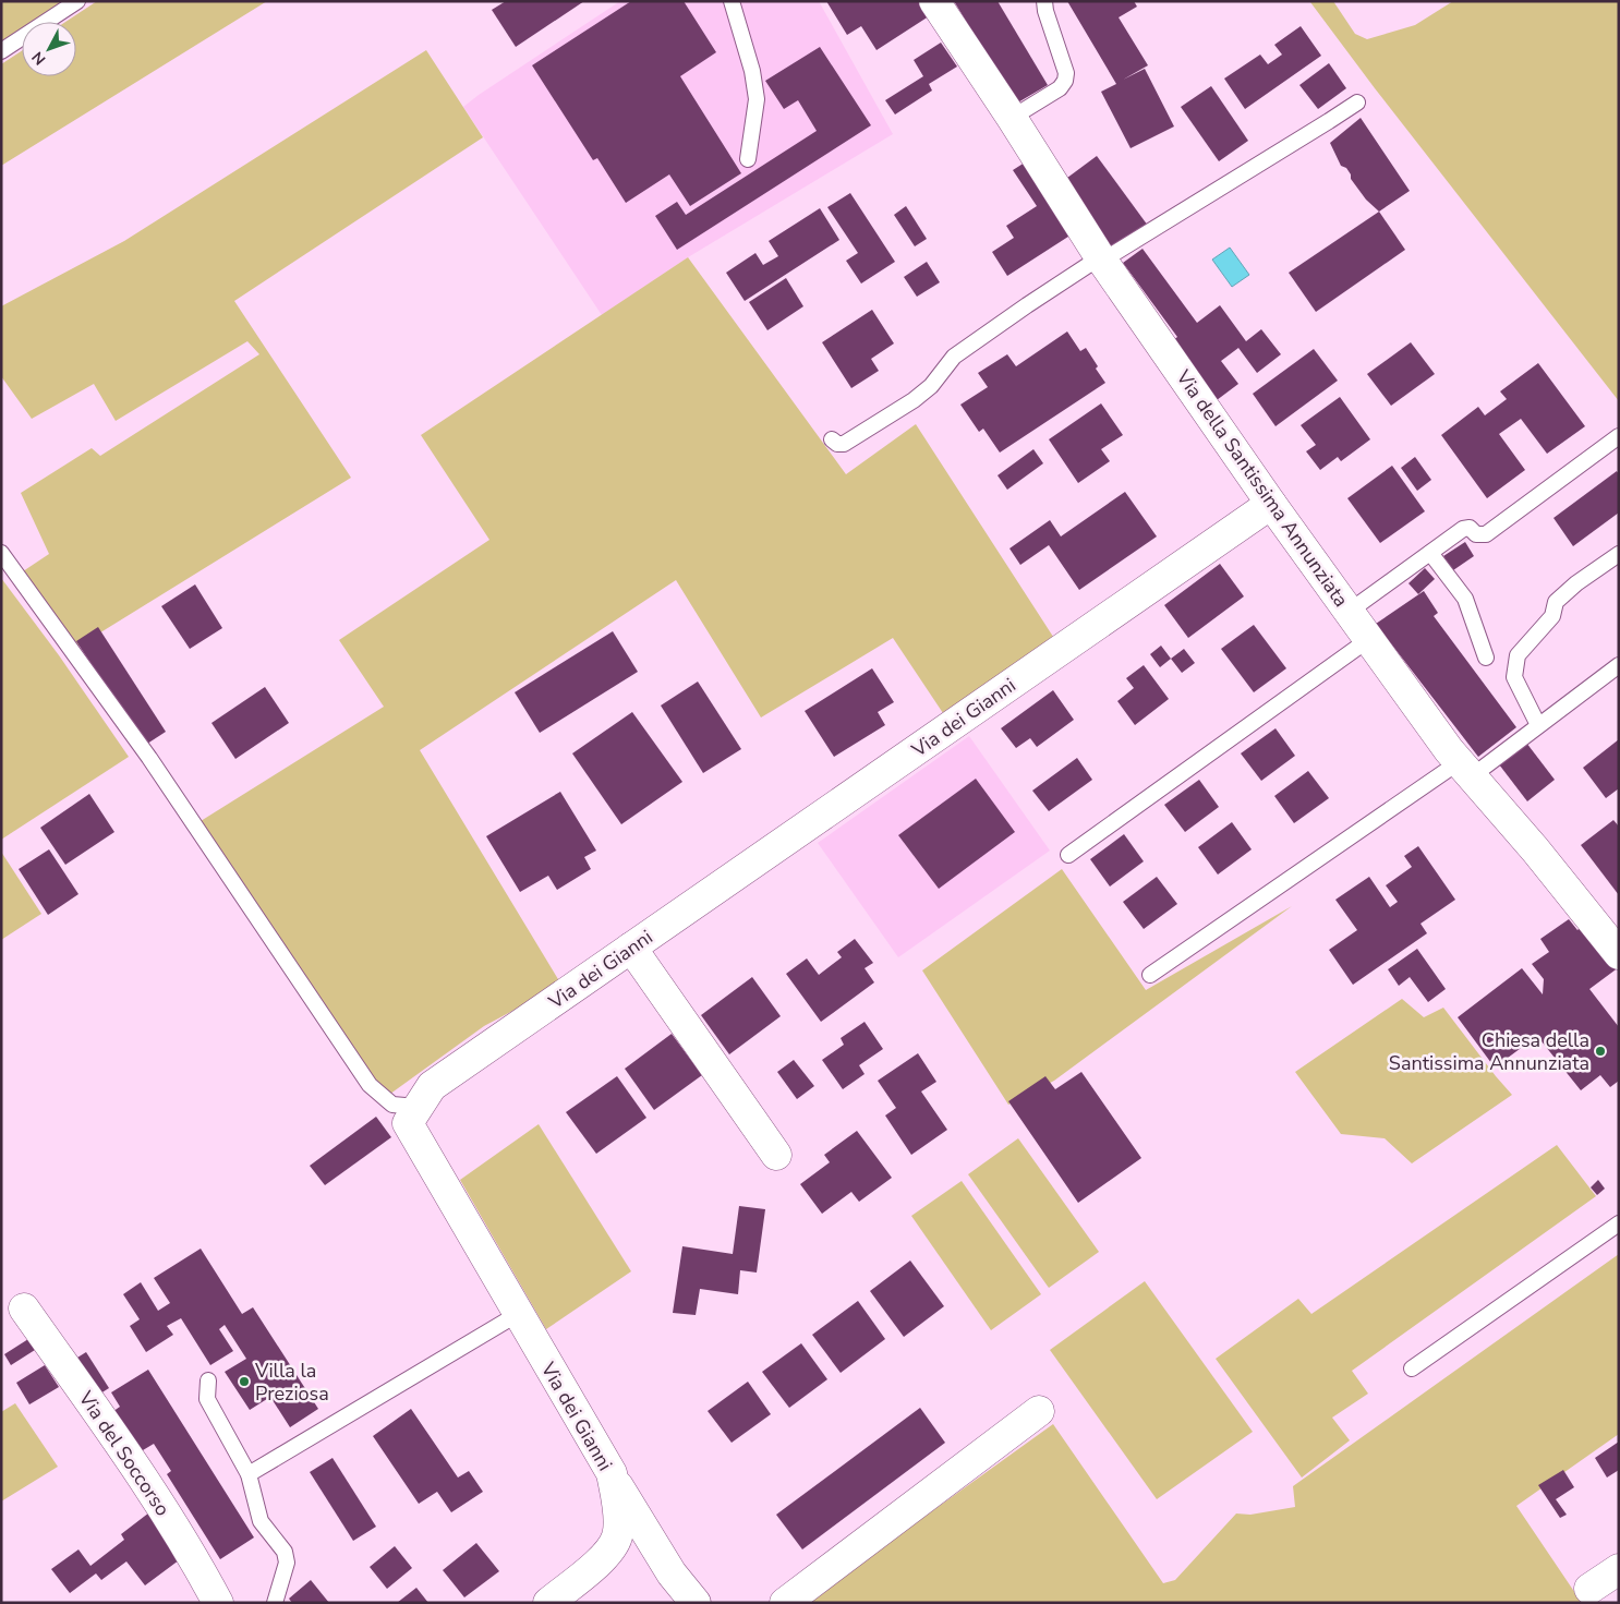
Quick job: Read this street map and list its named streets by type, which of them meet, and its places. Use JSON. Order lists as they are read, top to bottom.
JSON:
{
  "streets": {
    "street": ["Via della Santissima Annunziata", "Via dei Gianni", "Via del Soccorso"]
  },
  "crossings": [
    ["Via della Santissima Annunziata", "Via dei Gianni"]
  ],
  "places": ["Chiesa della Santissima Annunziata", "Villa la Preziosa"],
  "north": "bottom left"
}
